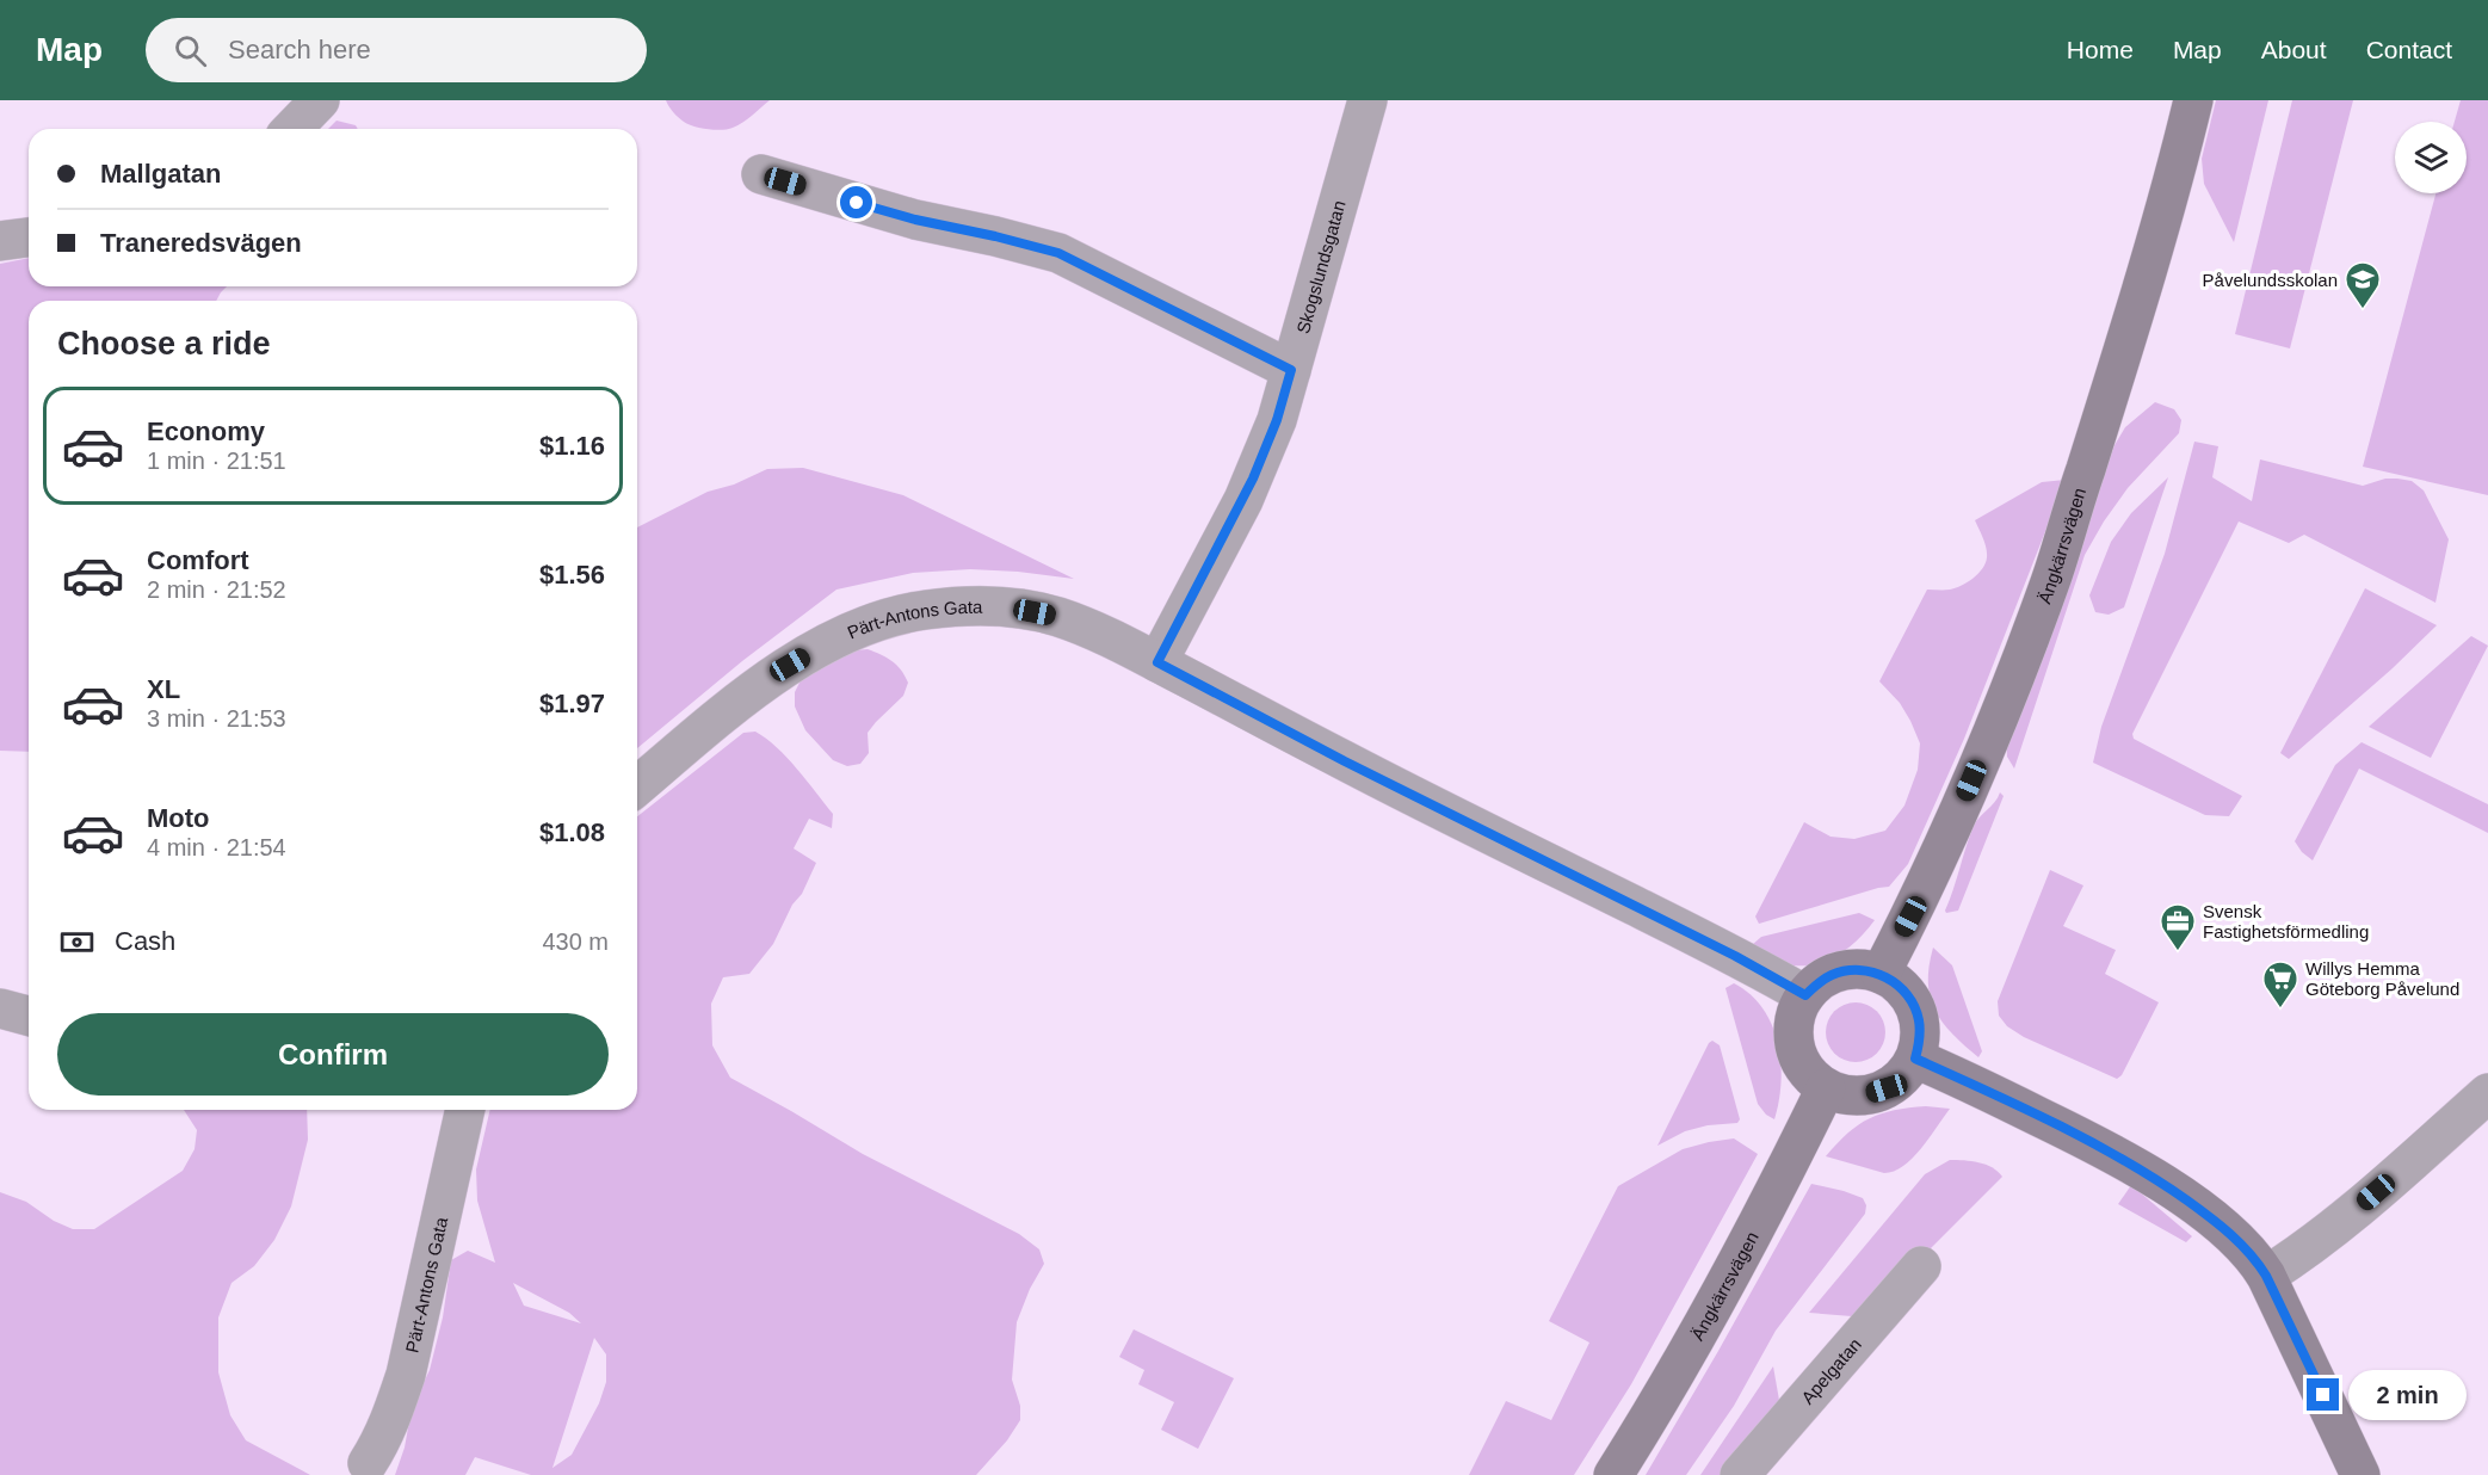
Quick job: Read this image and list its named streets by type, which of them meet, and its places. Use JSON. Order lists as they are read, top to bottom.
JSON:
{
  "streets": {
    "street": [
      "Skogslundsgatan",
      "Ängkärrsvägen",
      "Pärt-Antons Gata",
      "Apelgatan"
    ]
  },
  "crossings": [
    ["Skogslundsgatan", "Pärt-Antons Gata"],
    ["Ängkärrsvägen", "Pärt-Antons Gata"]
  ],
  "places": {
    "school or university": ["Påvelundsskolan"],
    "office": ["Svensk Fastighetsförmedling"],
    "supermarket": ["Willys Hemma Göteborg Påvelund"]
  },
  "page": {
    "header": "Map",
    "search": "Search here",
    "nav": [
      "Home",
      "Map",
      "About",
      "Contact"
    ],
    "banner": ["Mallgatan", "Traneredsvägen"],
    "heading": "Choose a ride",
    "list": [
      {
        "name": "Economy",
        "note": "1 min · 21:51",
        "value": "$1.16"
      },
      {
        "name": "Comfort",
        "note": "2 min · 21:52",
        "value": "$1.56"
      },
      {
        "name": "XL",
        "note": "3 min · 21:53",
        "value": "$1.97"
      },
      {
        "name": "Moto",
        "note": "4 min · 21:54",
        "value": "$1.08"
      }
    ],
    "pay": ["Cash", "430 m"],
    "buttons": "Confirm",
    "bubble": "2 min"
  }
}
